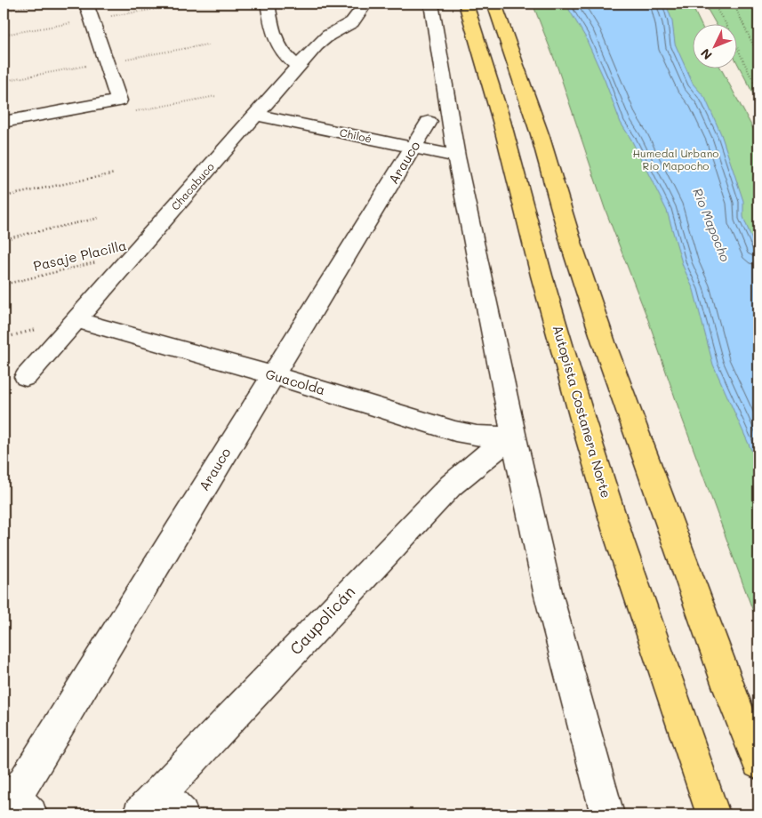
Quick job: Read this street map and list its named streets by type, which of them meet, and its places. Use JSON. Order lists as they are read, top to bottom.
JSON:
{
  "streets": {
    "highway": ["Autopista Costanera Norte"],
    "street": [
      "Chiloé",
      "Arauco",
      "Chacabuco",
      "Guacolda",
      "Caupolicán"
    ],
    "path": ["Pasaje Placilla"]
  },
  "crossings": [
    ["Chiloé", "Arauco"],
    ["Chiloé", "Chacabuco"],
    ["Arauco", "Guacolda"],
    ["Chacabuco", "Pasaje Placilla"],
    ["Chacabuco", "Guacolda"],
    ["Guacolda", "Caupolicán"]
  ],
  "water": ["Río Mapocho"],
  "parks": ["Humedal Urbano Río Mapocho"],
  "north": "bottom left"
}
